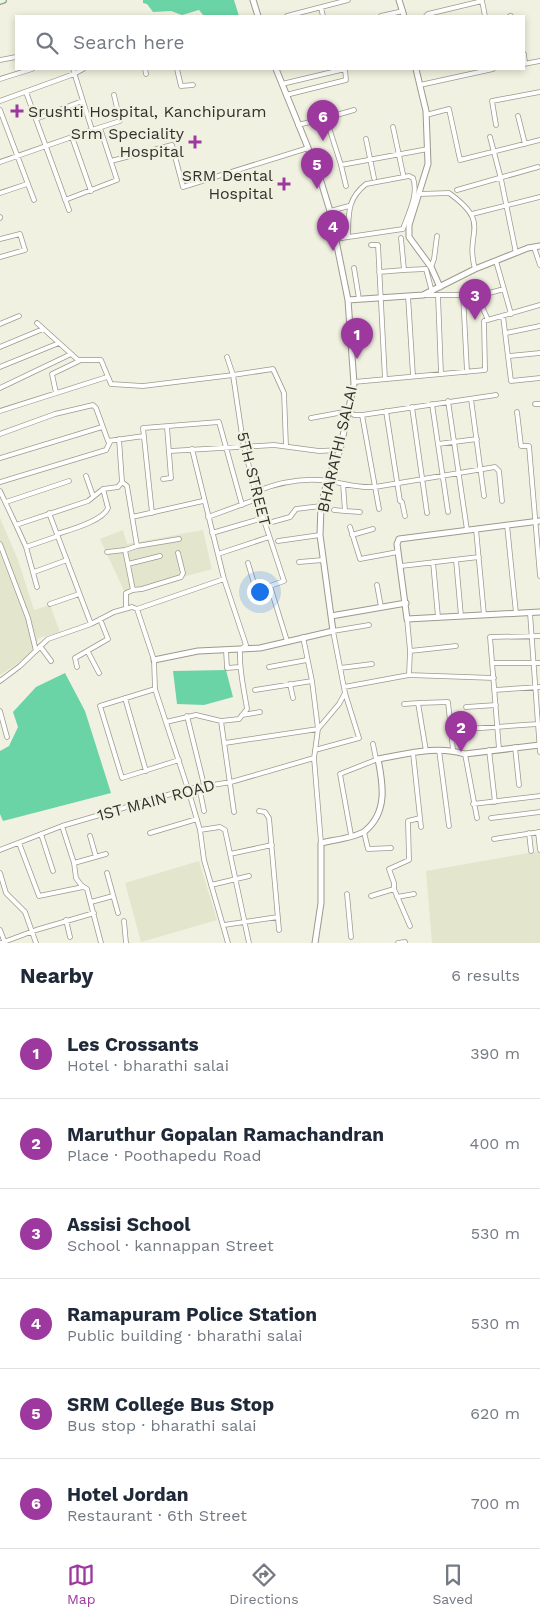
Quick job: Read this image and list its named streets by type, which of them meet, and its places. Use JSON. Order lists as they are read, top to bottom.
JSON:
{
  "streets": {
    "street": ["BHARATHI SALAI", "5TH STREET", "1ST MAIN ROAD"]
  },
  "places": {
    "health": ["Srushti Hospital, Kanchipuram", "Srm Speciality Hospital", "SRM Dental Hospital"]
  },
  "page": {
    "search": "Search here",
    "pins": [
      "6",
      "5",
      "4",
      "3",
      "1",
      "2"
    ],
    "heading": ["Nearby", "6 results"],
    "list": [
      {
        "mark": "1",
        "name": "Les Crossants",
        "note": "Hotel · bharathi salai",
        "value": "390 m"
      },
      {
        "mark": "2",
        "name": "Maruthur Gopalan Ramachandran",
        "note": "Place · Poothapedu Road",
        "value": "400 m"
      },
      {
        "mark": "3",
        "name": "Assisi School",
        "note": "School · kannappan Street",
        "value": "530 m"
      },
      {
        "mark": "4",
        "name": "Ramapuram Police Station",
        "note": "Public building · bharathi salai",
        "value": "530 m"
      },
      {
        "mark": "5",
        "name": "SRM College Bus Stop",
        "note": "Bus stop · bharathi salai",
        "value": "620 m"
      },
      {
        "mark": "6",
        "name": "Hotel Jordan",
        "note": "Restaurant · 6th Street",
        "value": "700 m"
      }
    ],
    "nav": ["Map", "Directions", "Saved"]
  }
}
